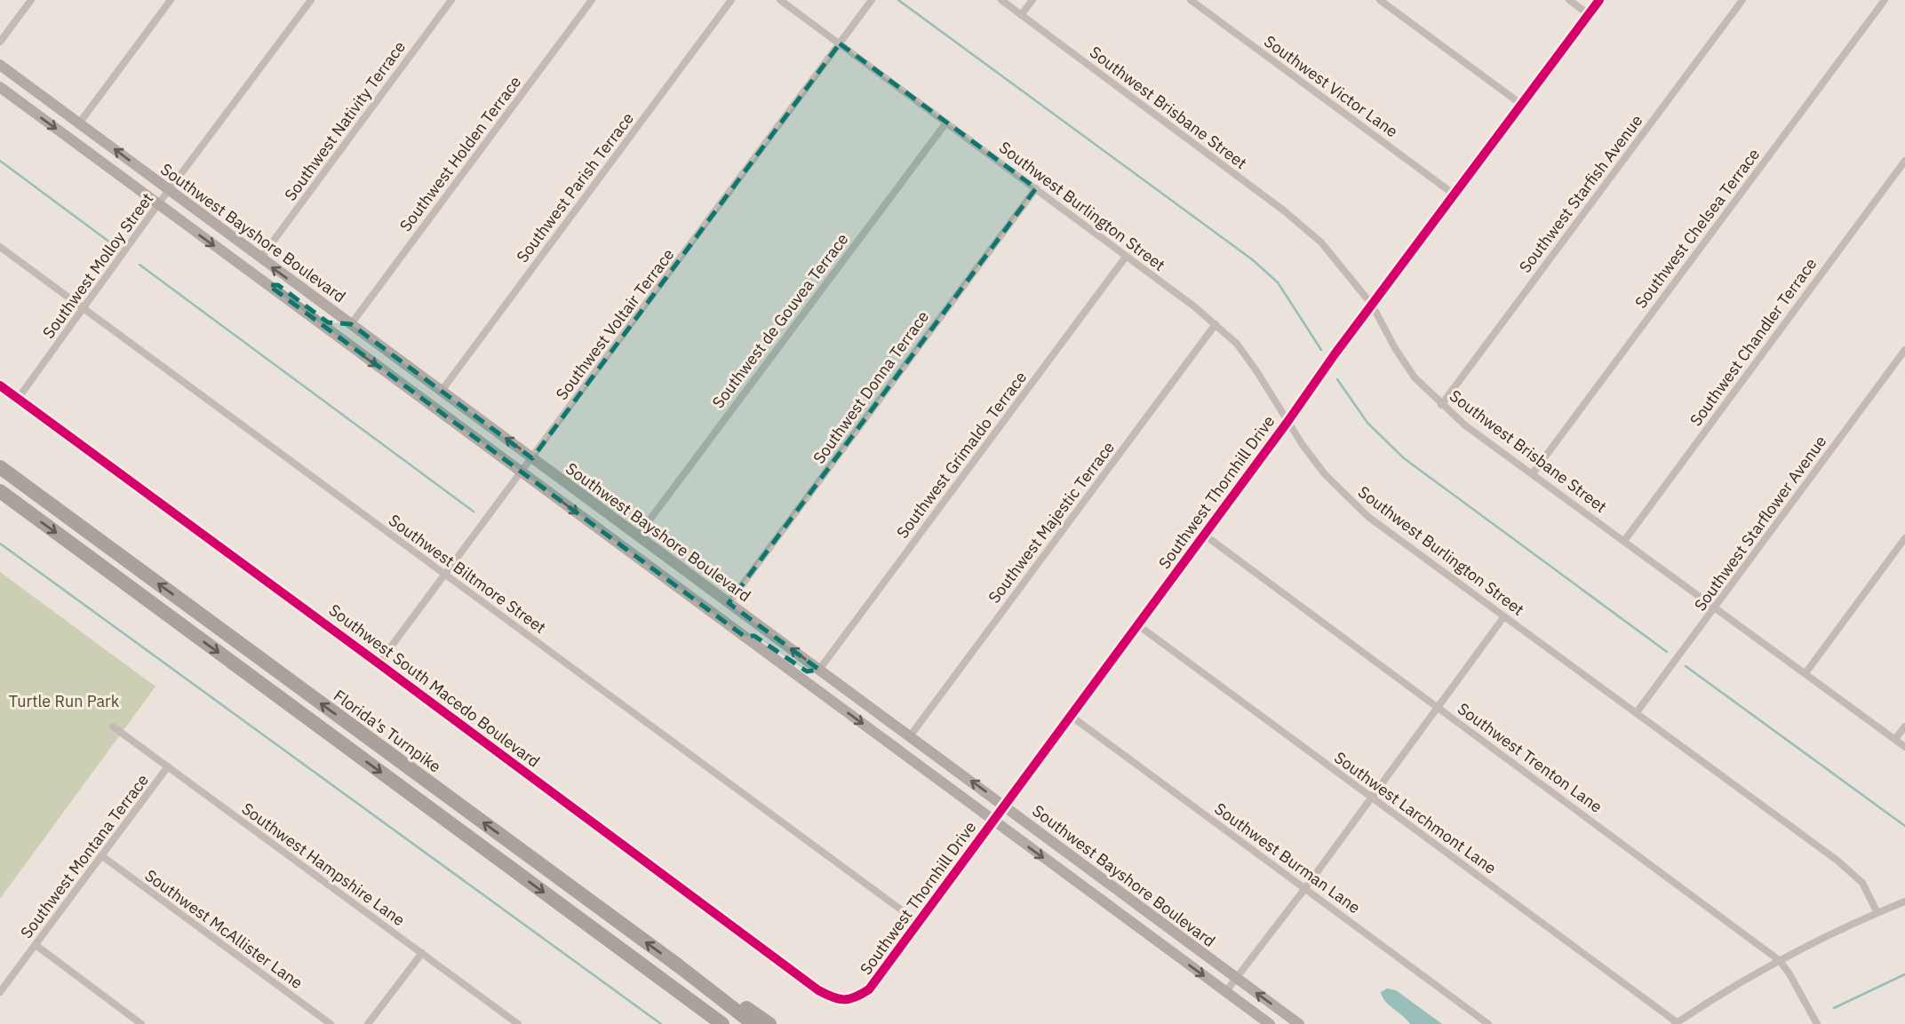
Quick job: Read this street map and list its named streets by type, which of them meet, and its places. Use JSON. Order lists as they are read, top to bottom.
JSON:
{
  "streets": {
    "highway": ["Florida's Turnpike"],
    "main road": ["Southwest Bayshore Boulevard"],
    "street": [
      "Southwest Victor Lane",
      "Southwest Brisbane Street",
      "Southwest Nativity Terrace",
      "Southwest Holden Terrace",
      "Southwest Parish Terrace",
      "Southwest Starfish Avenue",
      "Southwest Burlington Street",
      "Southwest Chelsea Terrace",
      "Southwest Molloy Street",
      "Southwest de Gouvea Terrace",
      "Southwest Voltair Terrace",
      "Southwest Chandler Terrace",
      "Southwest Donna Terrace",
      "Southwest Grimaldo Terrace",
      "Southwest Thornhill Drive",
      "Southwest Majestic Terrace",
      "Southwest Starflower Avenue",
      "Southwest Biltmore Street",
      "Southwest South Macedo Boulevard",
      "Southwest Trenton Lane",
      "Southwest Larchmont Lane",
      "Southwest Montana Terrace",
      "Southwest Burman Lane",
      "Southwest Hampshire Lane",
      "Southwest McAllister Lane"
    ]
  },
  "crossings": [
    ["Southwest Victor Lane", "Southwest Thornhill Drive"],
    ["Southwest Brisbane Street", "Southwest Starfish Avenue"],
    ["Southwest Brisbane Street", "Southwest Chelsea Terrace"],
    ["Southwest Brisbane Street", "Southwest Chandler Terrace"],
    ["Southwest Brisbane Street", "Southwest Thornhill Drive"],
    ["Southwest Brisbane Street", "Southwest Starflower Avenue"],
    ["Southwest Nativity Terrace", "Southwest Bayshore Boulevard"],
    ["Southwest Holden Terrace", "Southwest Bayshore Boulevard"],
    ["Southwest Parish Terrace", "Southwest Bayshore Boulevard"],
    ["Southwest Burlington Street", "Southwest de Gouvea Terrace"],
    ["Southwest Burlington Street", "Southwest Voltair Terrace"],
    ["Southwest Burlington Street", "Southwest Donna Terrace"],
    ["Southwest Burlington Street", "Southwest Grimaldo Terrace"],
    ["Southwest Burlington Street", "Southwest Thornhill Drive"],
    ["Southwest Burlington Street", "Southwest Majestic Terrace"],
    ["Southwest Burlington Street", "Southwest Starflower Avenue"],
    ["Southwest Bayshore Boulevard", "Southwest Molloy Street"],
    ["Southwest Bayshore Boulevard", "Southwest de Gouvea Terrace"],
    ["Southwest Bayshore Boulevard", "Southwest Voltair Terrace"],
    ["Southwest Bayshore Boulevard", "Southwest Donna Terrace"],
    ["Southwest Bayshore Boulevard", "Southwest Grimaldo Terrace"],
    ["Southwest Bayshore Boulevard", "Southwest Thornhill Drive"],
    ["Southwest Bayshore Boulevard", "Southwest Majestic Terrace"],
    ["Southwest Molloy Street", "Southwest Biltmore Street"],
    ["Southwest Molloy Street", "Southwest South Macedo Boulevard"],
    ["Southwest Voltair Terrace", "Southwest Biltmore Street"],
    ["Southwest Voltair Terrace", "Southwest South Macedo Boulevard"],
    ["Southwest Thornhill Drive", "Southwest Biltmore Street"],
    ["Southwest Thornhill Drive", "Southwest South Macedo Boulevard"],
    ["Southwest Thornhill Drive", "Southwest Trenton Lane"],
    ["Southwest Thornhill Drive", "Southwest Larchmont Lane"],
    ["Southwest Thornhill Drive", "Southwest Burman Lane"],
    ["Southwest Montana Terrace", "Southwest Hampshire Lane"],
    ["Southwest Montana Terrace", "Southwest McAllister Lane"]
  ],
  "parks": ["Turtle Run Park"]
}
